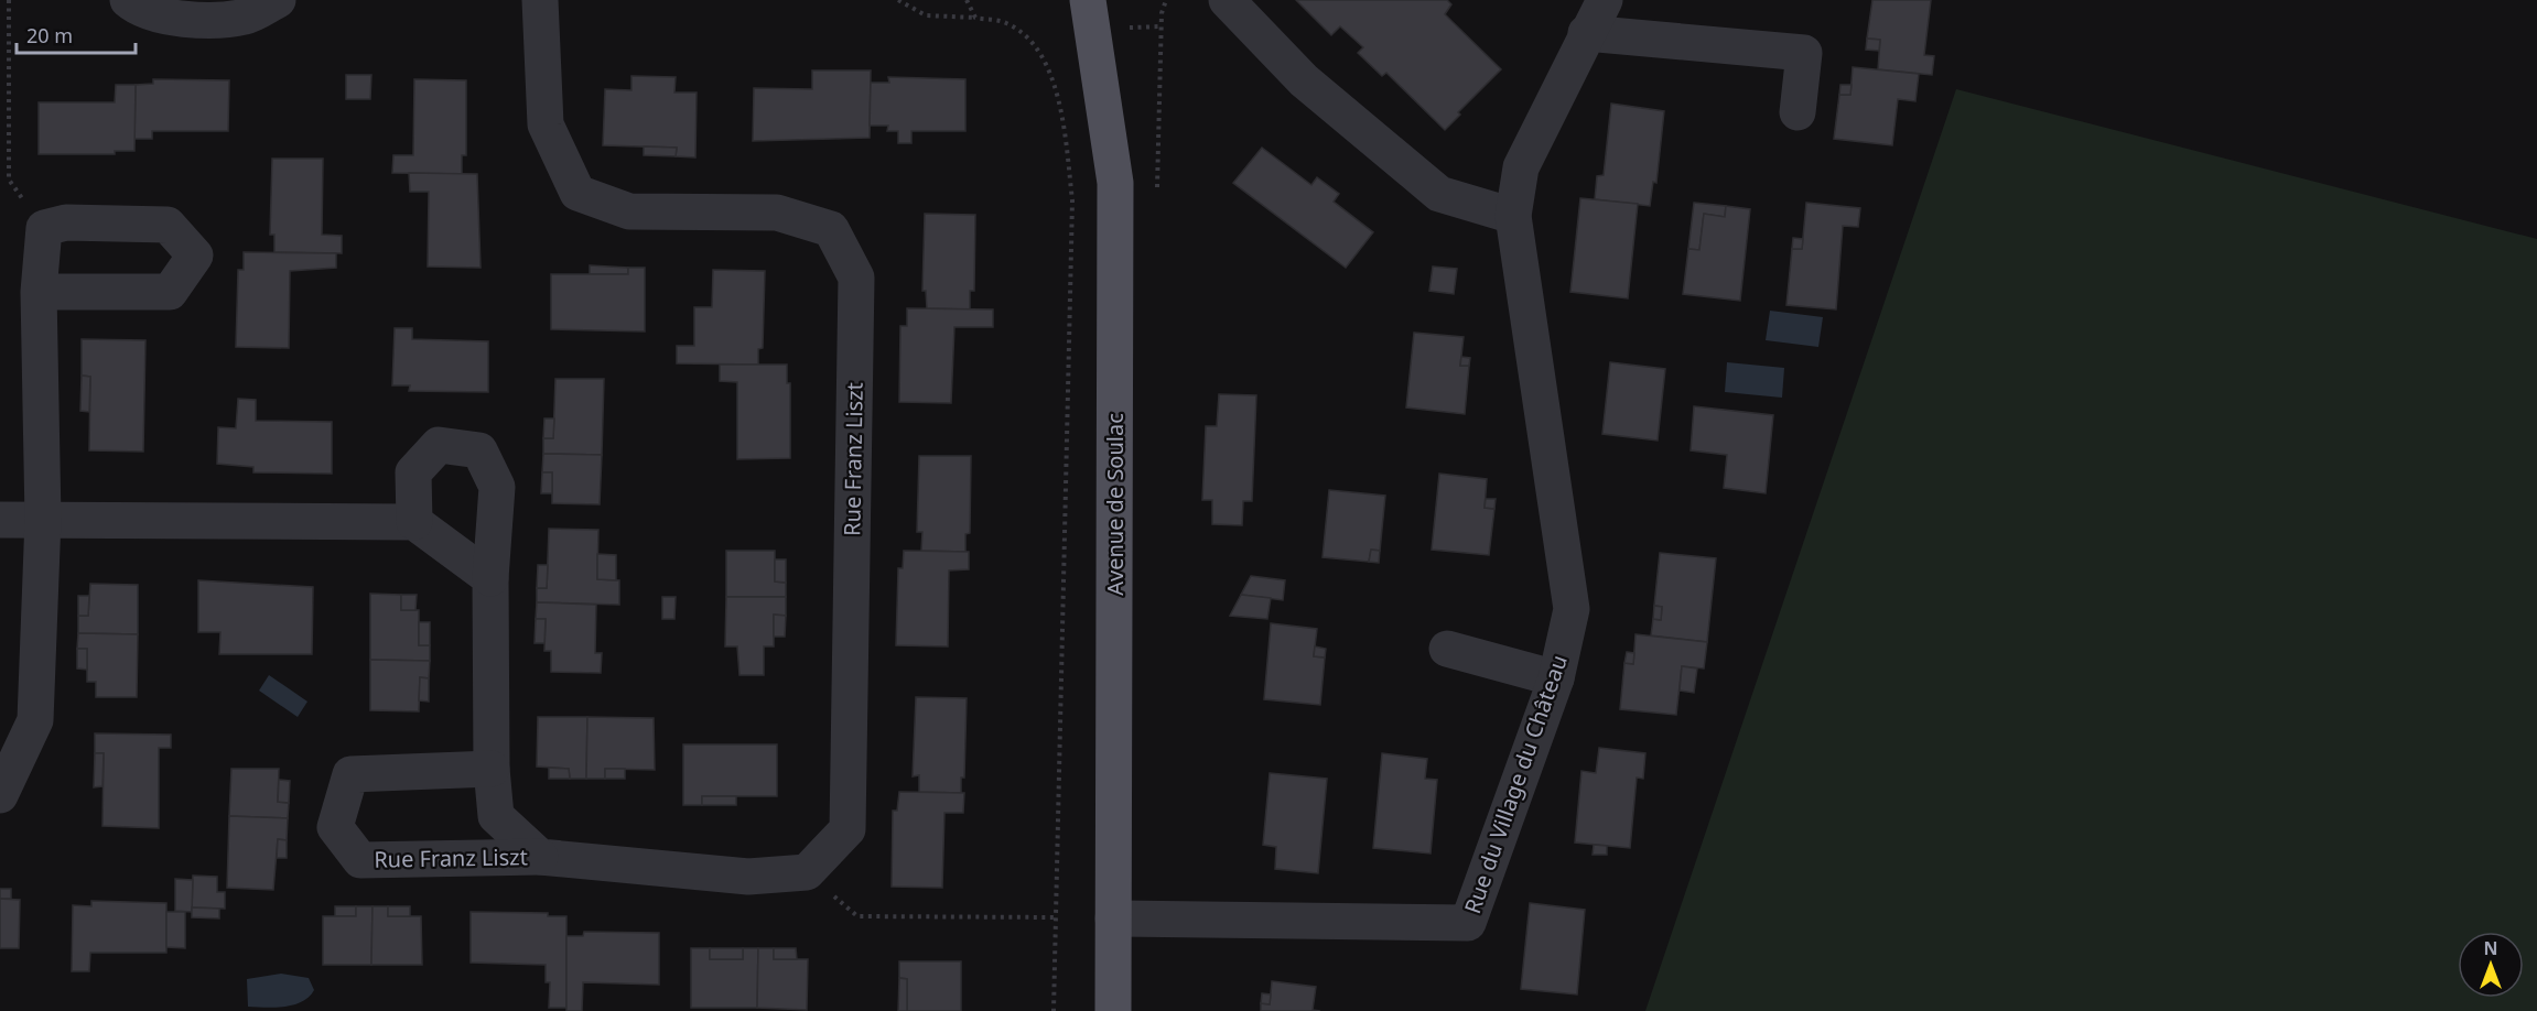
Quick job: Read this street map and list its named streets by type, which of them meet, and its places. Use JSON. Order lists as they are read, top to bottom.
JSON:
{
  "streets": {
    "main road": ["Avenue de Soulac"],
    "street": ["Rue Franz Liszt", "Rue du Village du Château"]
  },
  "crossings": [
    ["Avenue de Soulac", "Rue du Village du Château"]
  ],
  "scale_bar": "20 m",
  "north": "top"
}
